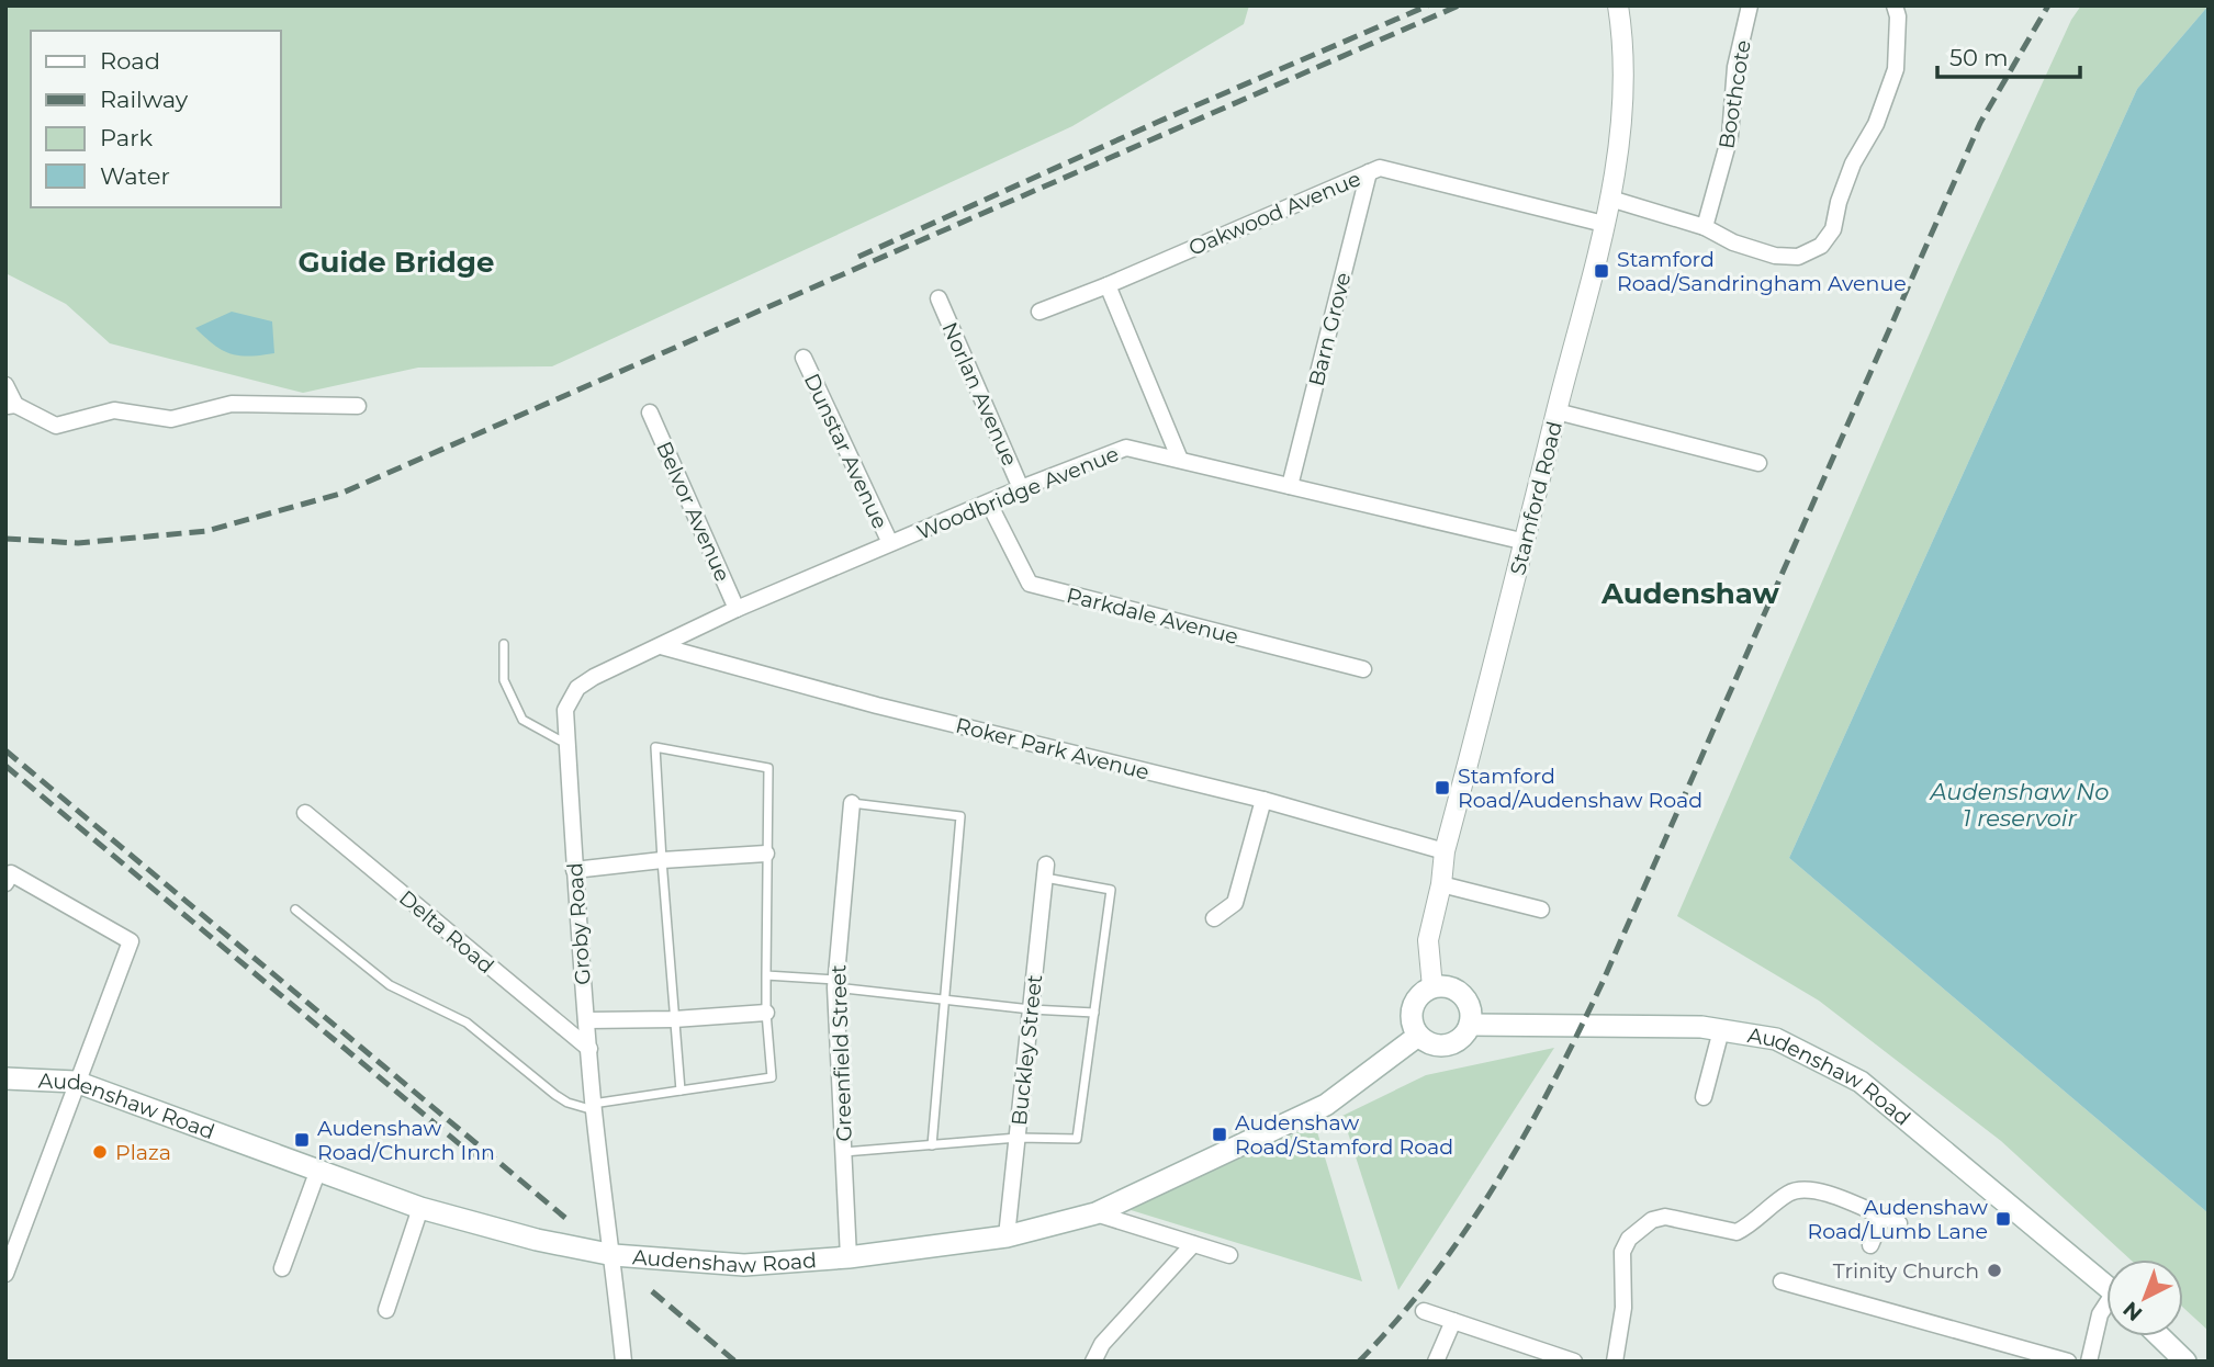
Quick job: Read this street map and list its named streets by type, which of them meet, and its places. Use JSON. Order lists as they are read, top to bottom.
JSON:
{
  "streets": {
    "main road": ["Audenshaw Road"],
    "street": [
      "Boothcote",
      "Oakwood Avenue",
      "Barn Grove",
      "Norlan Avenue",
      "Dunstar Avenue",
      "Woodbridge Avenue",
      "Stamford Road",
      "Belvor Avenue",
      "Parkdale Avenue",
      "Roker Park Avenue",
      "Groby Road",
      "Delta Road",
      "Buckley Street",
      "Greenfield Street"
    ]
  },
  "crossings": [
    ["Oakwood Avenue", "Barn Grove"],
    ["Oakwood Avenue", "Stamford Road"],
    ["Barn Grove", "Woodbridge Avenue"],
    ["Norlan Avenue", "Woodbridge Avenue"],
    ["Dunstar Avenue", "Woodbridge Avenue"],
    ["Woodbridge Avenue", "Stamford Road"],
    ["Woodbridge Avenue", "Belvor Avenue"],
    ["Woodbridge Avenue", "Parkdale Avenue"],
    ["Woodbridge Avenue", "Roker Park Avenue"],
    ["Woodbridge Avenue", "Groby Road"],
    ["Stamford Road", "Roker Park Avenue"],
    ["Stamford Road", "Audenshaw Road"],
    ["Roker Park Avenue", "Groby Road"],
    ["Groby Road", "Delta Road"],
    ["Groby Road", "Audenshaw Road"],
    ["Buckley Street", "Audenshaw Road"],
    ["Greenfield Street", "Audenshaw Road"]
  ],
  "districts": ["Guide Bridge", "Audenshaw"],
  "water": ["Audenshaw No 1 reservoir"],
  "places": {
    "transit": [
      "Stamford Road/Sandringham Avenue",
      "Stamford Road/Audenshaw Road",
      "Audenshaw Road/Stamford Road",
      "Audenshaw Road/Church Inn",
      "Audenshaw Road/Lumb Lane"
    ],
    "other": ["Plaza", "Trinity Church"]
  },
  "legend": [
    "Road",
    "Railway",
    "Park",
    "Water"
  ],
  "scale_bar": "50 m",
  "north": "bottom left"
}
